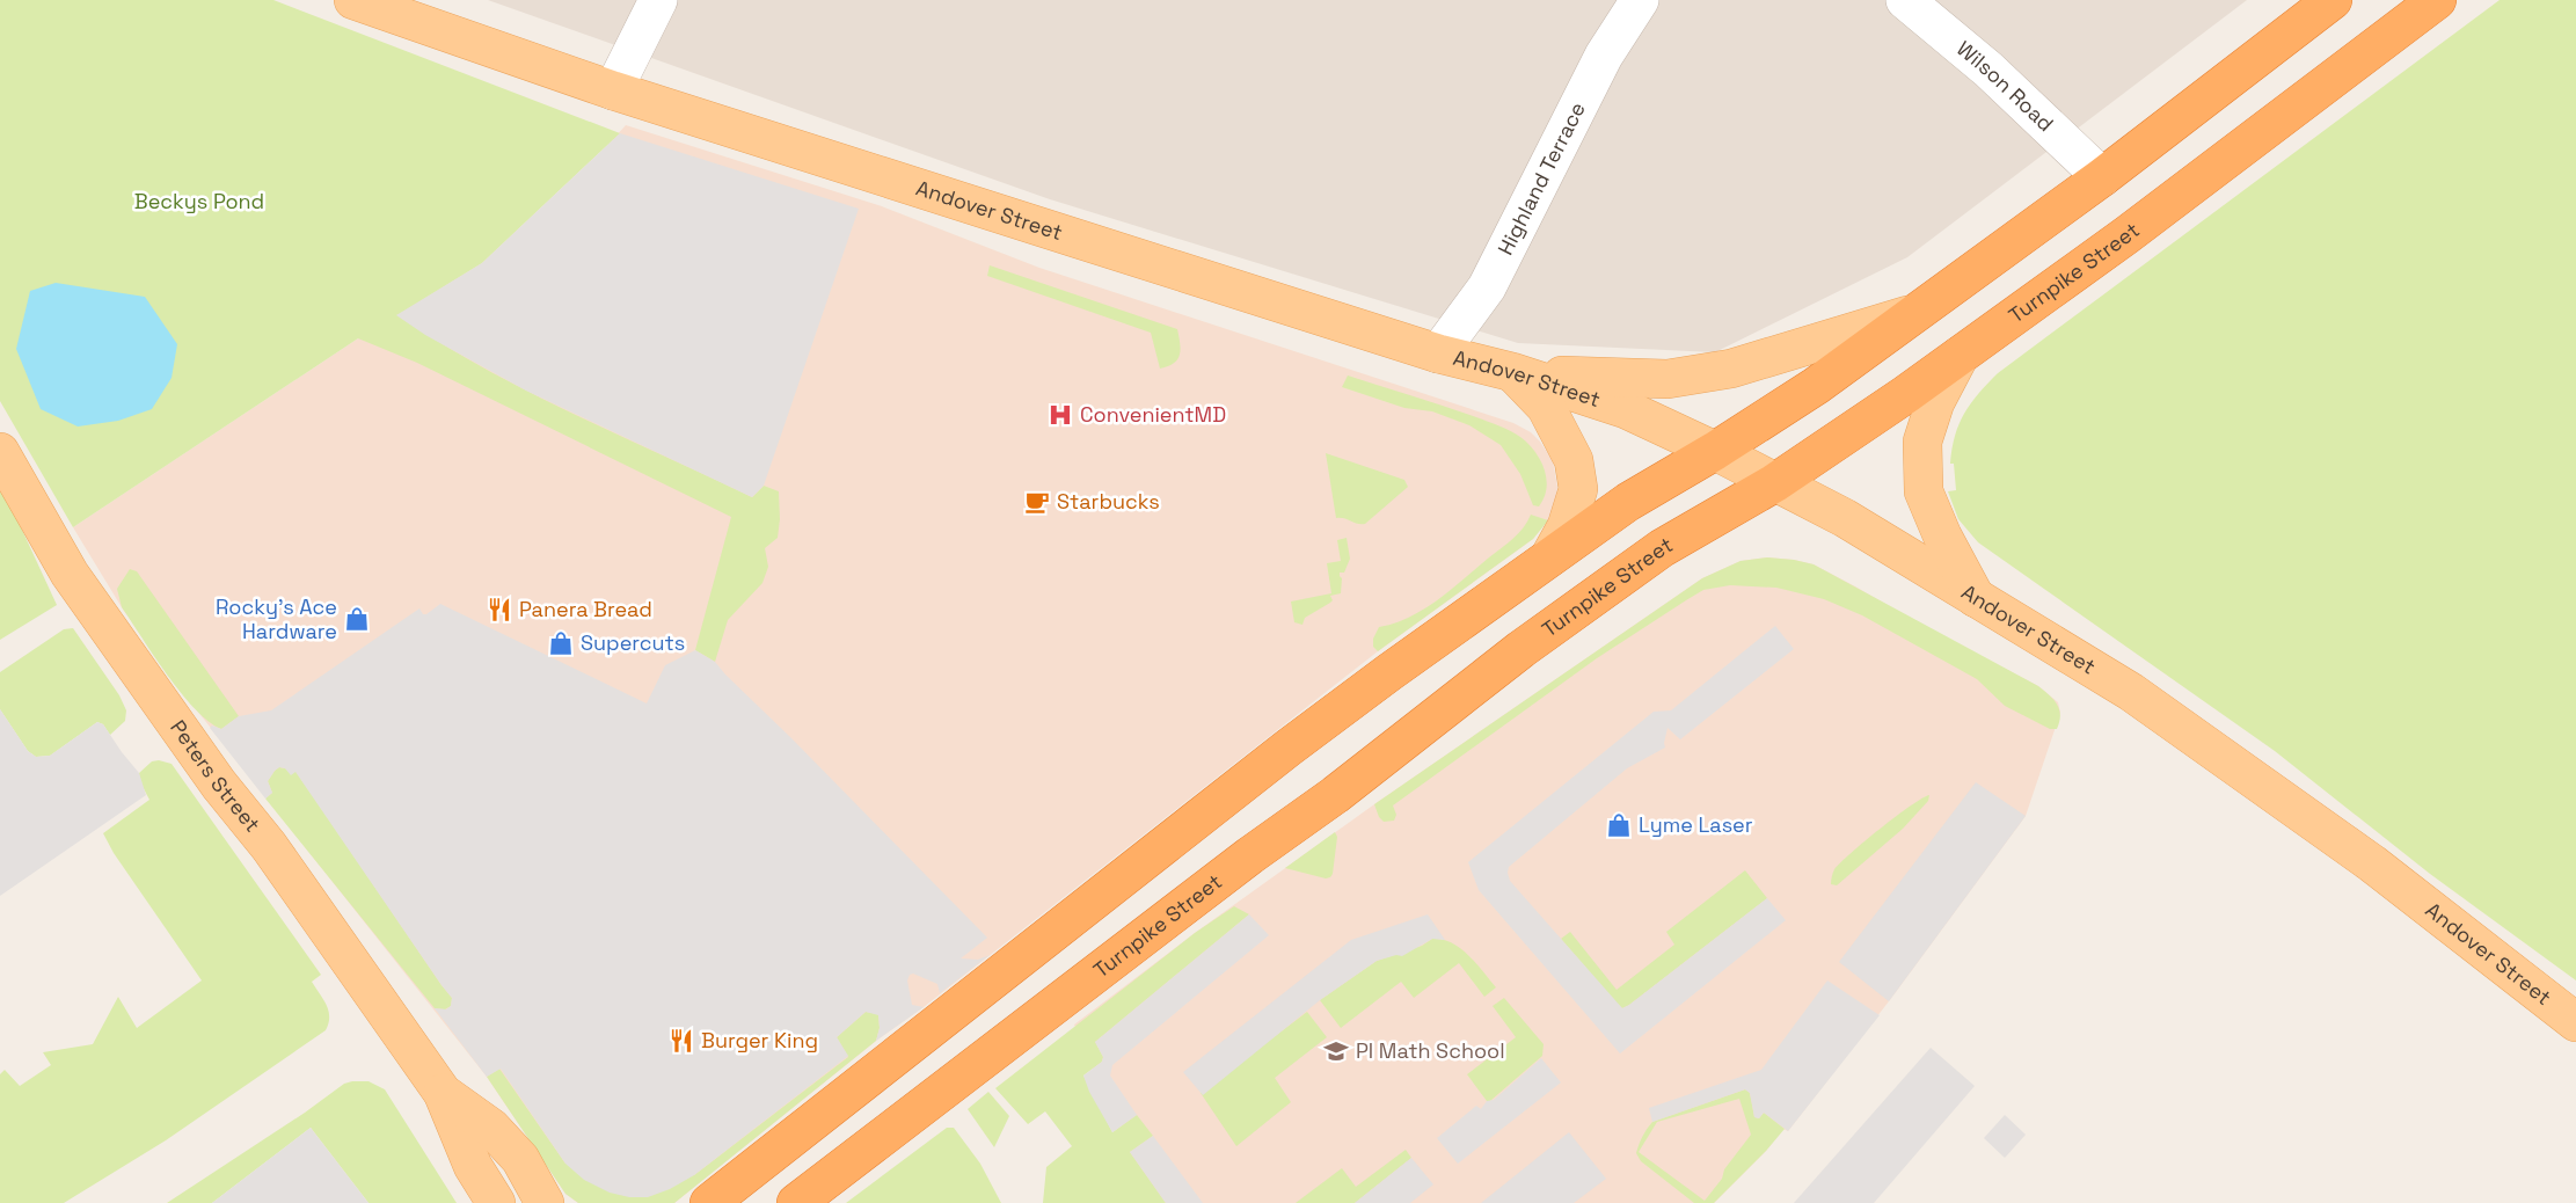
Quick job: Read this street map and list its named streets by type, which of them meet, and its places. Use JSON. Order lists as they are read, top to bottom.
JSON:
{
  "streets": {
    "highway": ["Turnpike Street"],
    "main road": ["Andover Street", "Peters Street"],
    "street": ["Wilson Road", "Highland Terrace"]
  },
  "crossings": [
    ["Highland Terrace", "Andover Street"],
    ["Andover Street", "Turnpike Street"]
  ],
  "parks": ["Beckys Pond"],
  "places": {
    "hospital": ["ConvenientMD"],
    "cafe": ["Starbucks"],
    "restaurant": ["Panera Bread", "Burger King"],
    "shop": ["Rocky's Ace Hardware", "Supercuts", "Lyme Laser"],
    "school or university": ["PI Math School"]
  }
}
